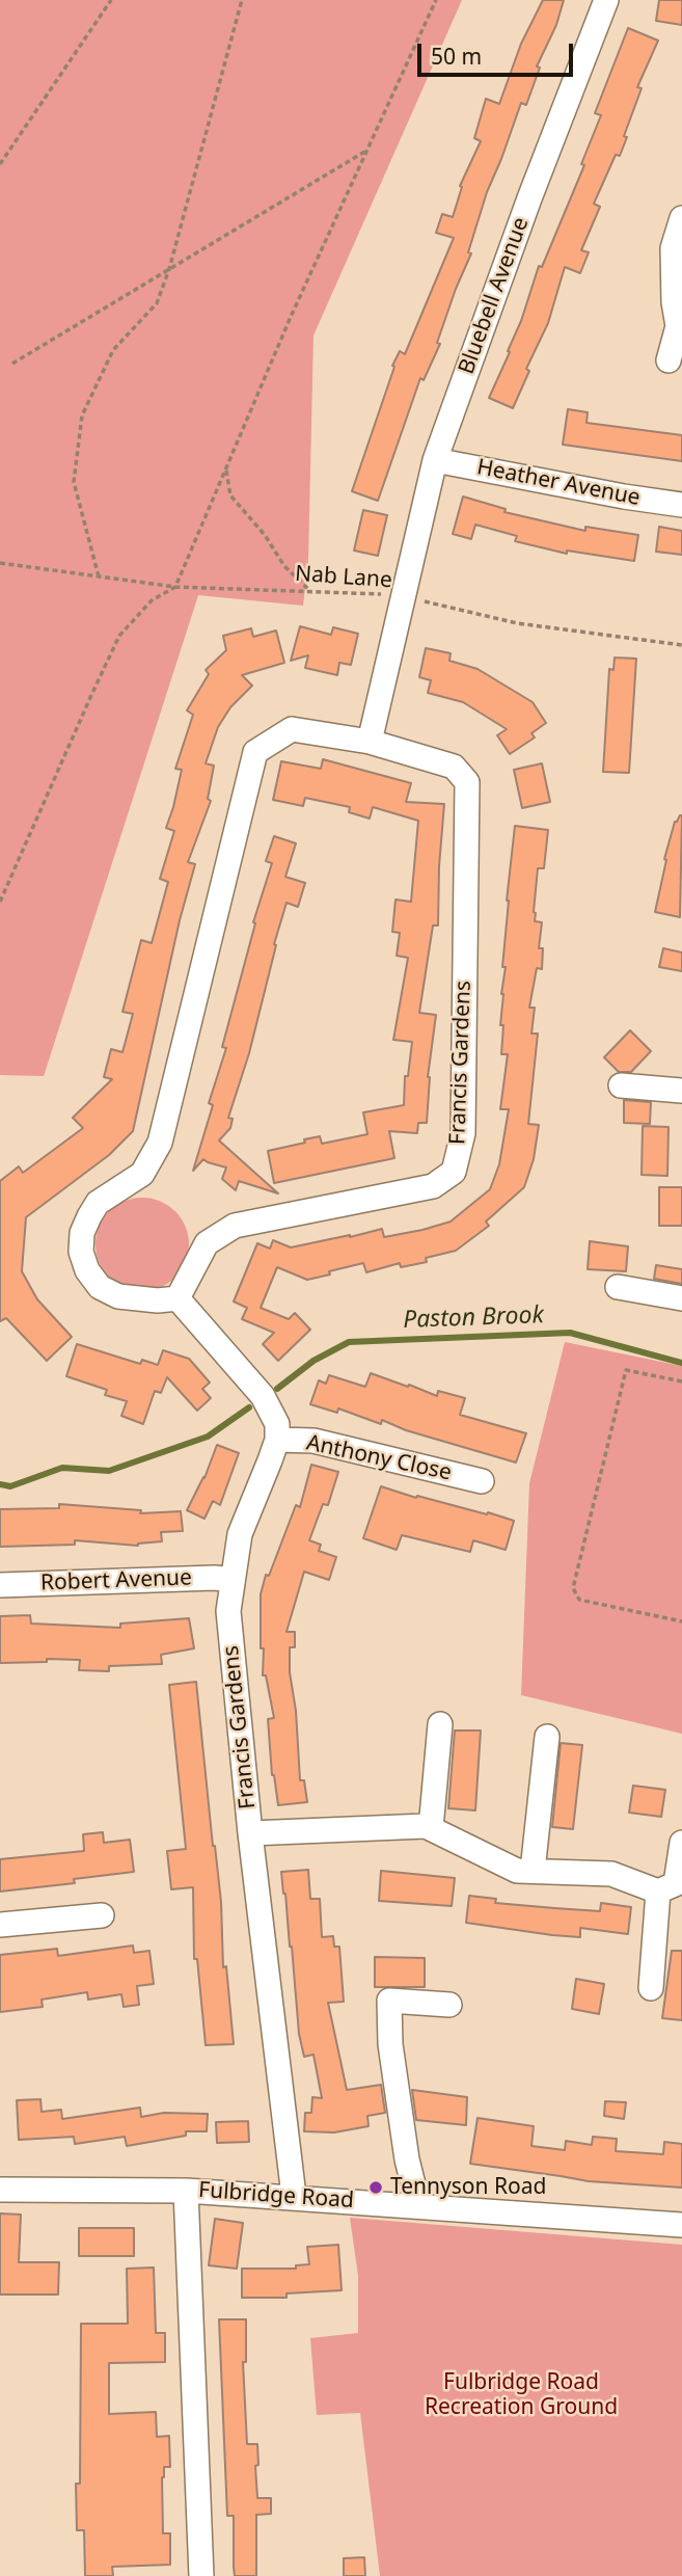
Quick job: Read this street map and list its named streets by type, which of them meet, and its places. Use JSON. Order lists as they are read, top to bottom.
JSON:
{
  "streets": {
    "street": [
      "Bluebell Avenue",
      "Heather Avenue",
      "Francis Gardens",
      "Anthony Close",
      "Robert Avenue",
      "Fulbridge Road"
    ],
    "path": ["Nab Lane"]
  },
  "crossings": [
    ["Bluebell Avenue", "Heather Avenue"],
    ["Bluebell Avenue", "Nab Lane"],
    ["Francis Gardens", "Anthony Close"],
    ["Francis Gardens", "Robert Avenue"],
    ["Francis Gardens", "Fulbridge Road"]
  ],
  "water": ["Paston Brook"],
  "parks": ["Fulbridge Road Recreation Ground"],
  "places": ["Tennyson Road"],
  "scale_bar": "50 m"
}
